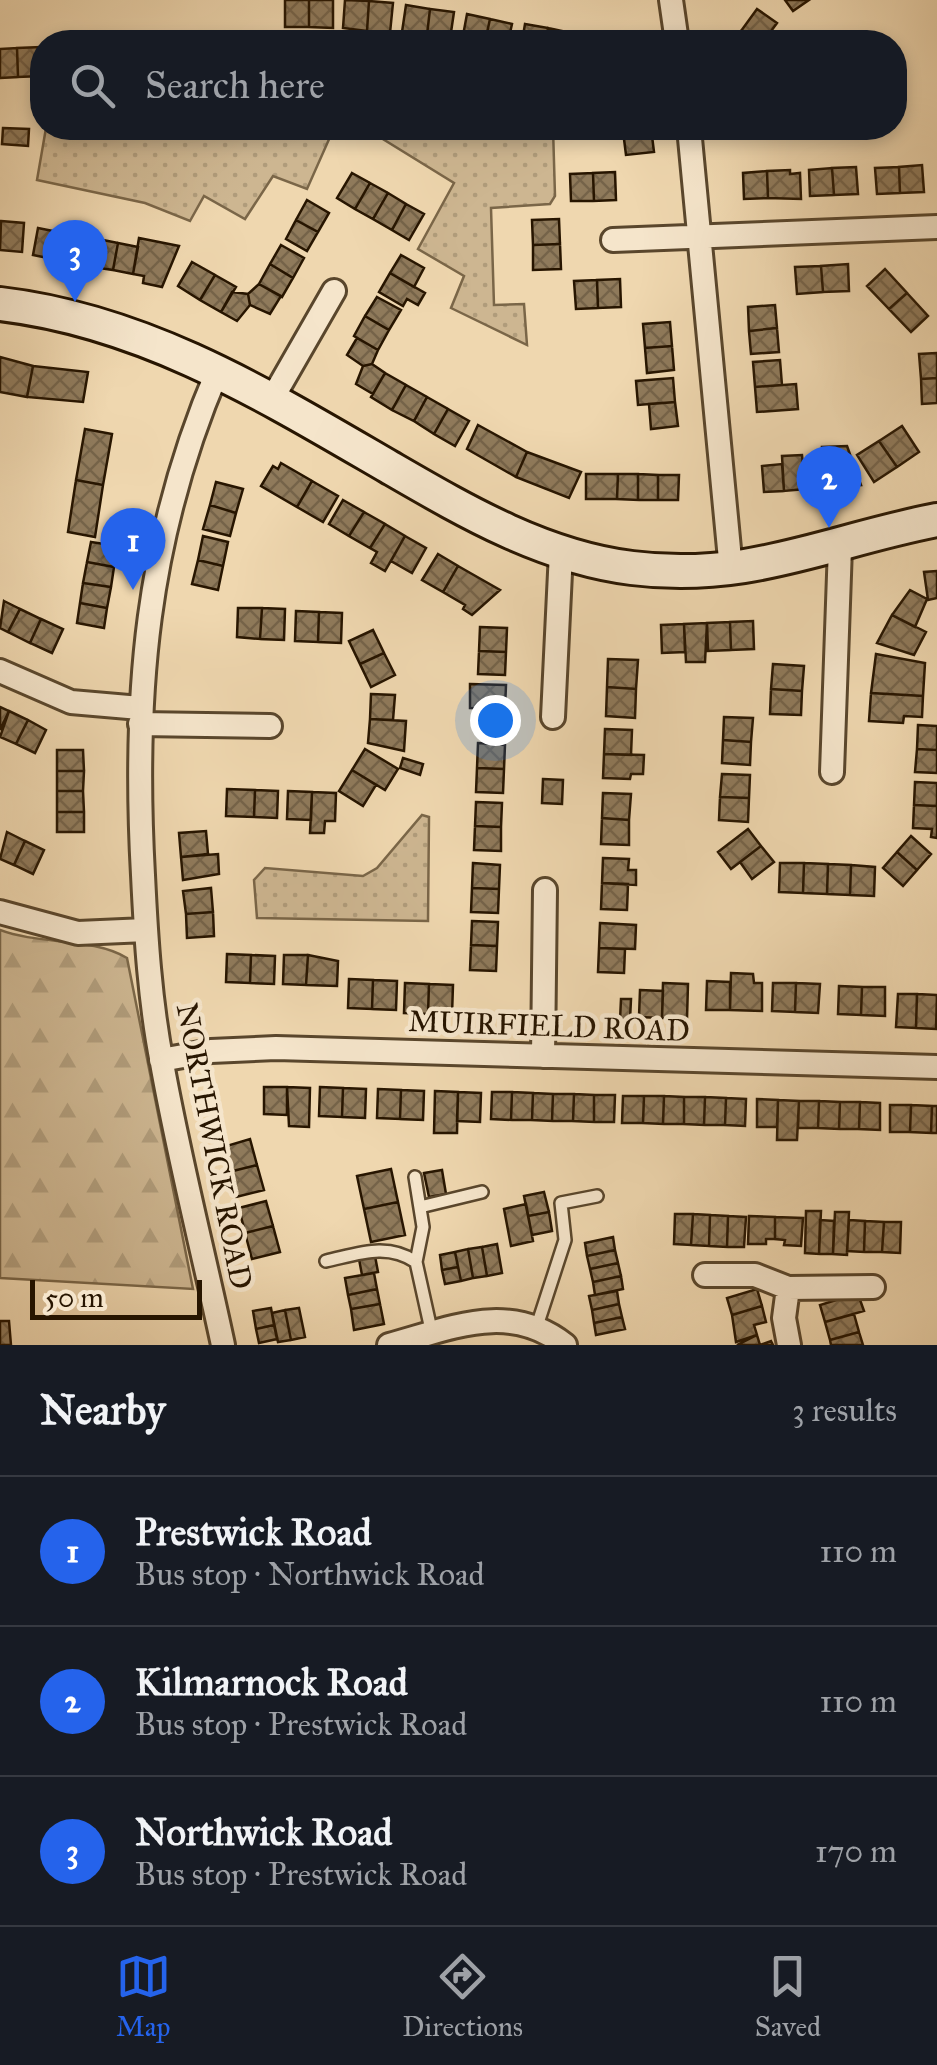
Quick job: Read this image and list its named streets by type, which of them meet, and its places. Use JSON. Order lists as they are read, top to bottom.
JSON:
{
  "streets": {
    "street": ["MUIRFIELD ROAD", "NORTHWICK ROAD"]
  },
  "crossings": [
    ["MUIRFIELD ROAD", "NORTHWICK ROAD"]
  ],
  "scale_bar": "50 m",
  "page": {
    "search": "Search here",
    "pins": ["3", "2", "1"],
    "scale": "50 m",
    "heading": ["Nearby", "3 results"],
    "list": [
      {
        "mark": "1",
        "name": "Prestwick Road",
        "note": "Bus stop · Northwick Road",
        "value": "110 m"
      },
      {
        "mark": "2",
        "name": "Kilmarnock Road",
        "note": "Bus stop · Prestwick Road",
        "value": "110 m"
      },
      {
        "mark": "3",
        "name": "Northwick Road",
        "note": "Bus stop · Prestwick Road",
        "value": "170 m"
      }
    ],
    "nav": ["Map", "Directions", "Saved"]
  }
}
